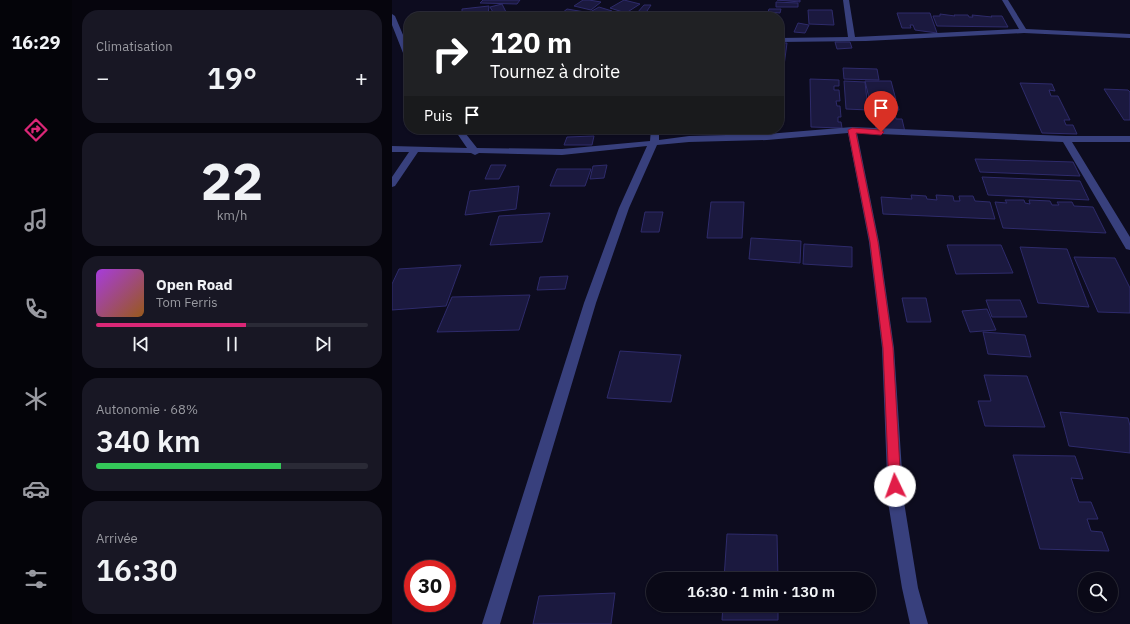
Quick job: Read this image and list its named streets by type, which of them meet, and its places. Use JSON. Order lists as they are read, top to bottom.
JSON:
{
  "page": {
    "tabs": "16:29",
    "tile": [
      "Climatisation",
      ["22", "km/h"],
      ["Autonomie · 68%", "340 km"],
      ["Arrivée", "16:30"]
    ],
    "turn": ["120 m", "Tournez à droite"],
    "heat": ["−", "19°", "+"],
    "then": "Puis",
    "song": ["Open Road", "Tom Ferris"],
    "limit": "30",
    "trip": "16:30 · 1 min · 130 m"
  }
}
